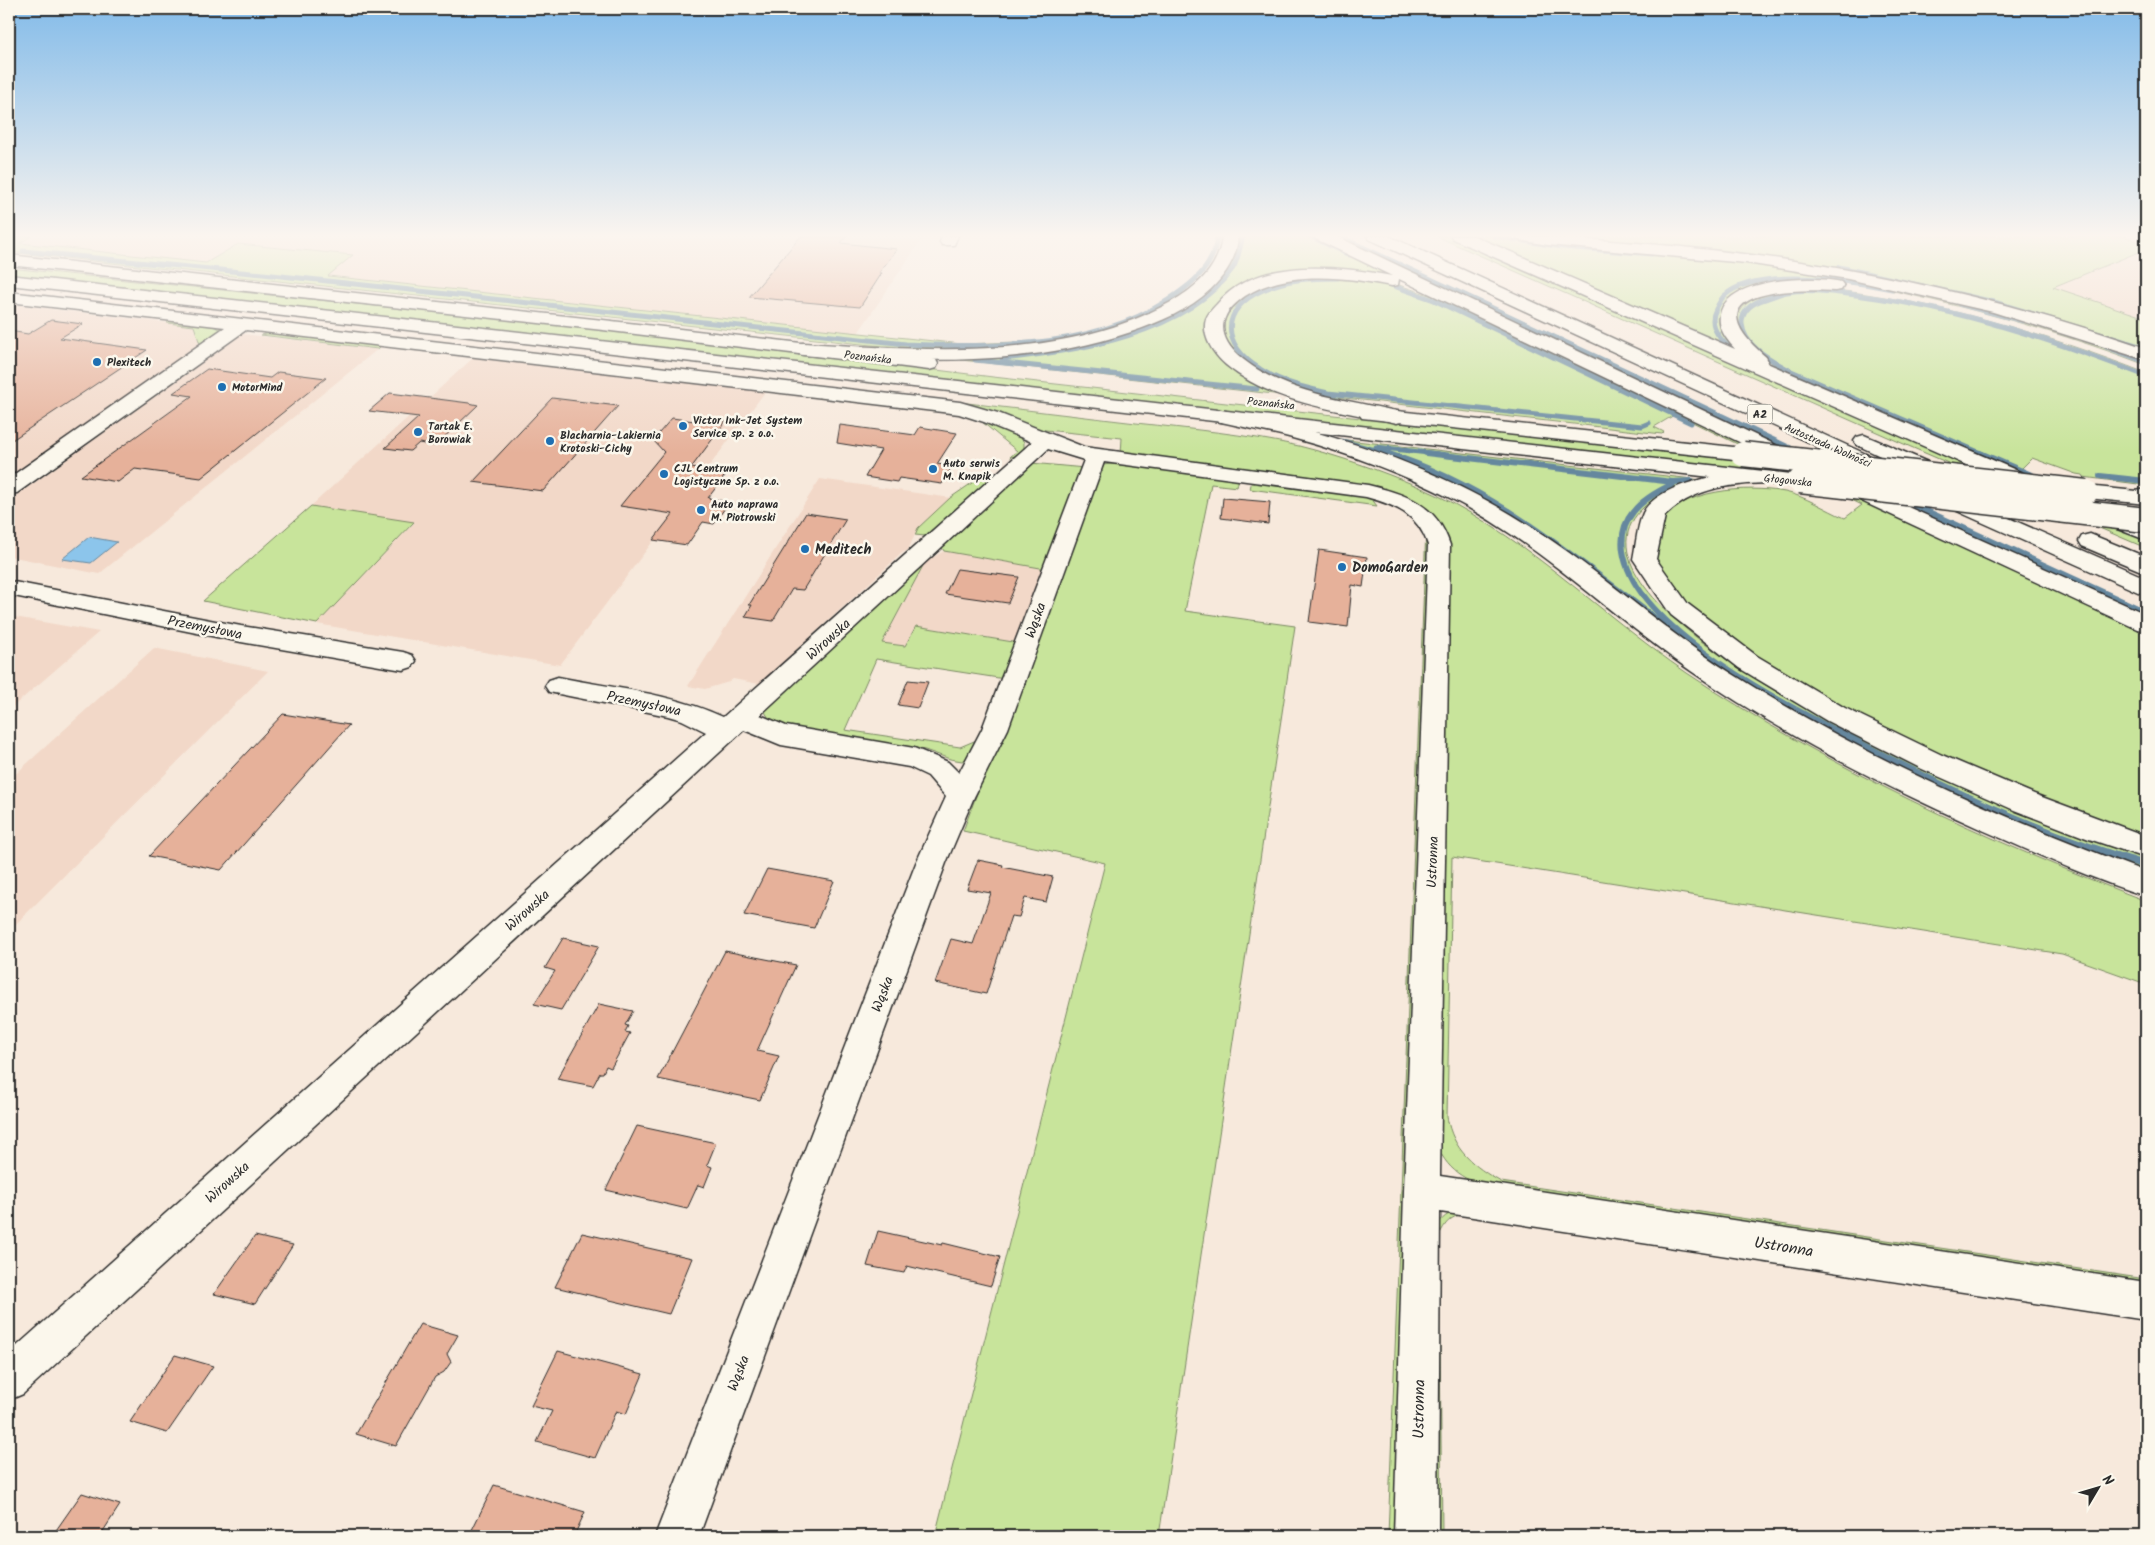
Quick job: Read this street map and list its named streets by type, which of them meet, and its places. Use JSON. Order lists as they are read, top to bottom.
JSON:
{
  "streets": {
    "main road": [
      "Poznańska",
      "A2",
      "Autostrada Wolności",
      "Głogowska",
      "Wąska",
      "Przemysłowa",
      "Wirowska",
      "Ustronna"
    ]
  },
  "crossings": [
    ["Poznańska", "Głogowska"],
    ["Wąska", "Przemysłowa"],
    ["Wąska", "Ustronna"],
    ["Przemysłowa", "Wirowska"]
  ],
  "places": [
    "Plexitech",
    "MotorMind",
    "Victor Ink-Jet System Service sp. z o.o.",
    "Tartak E. Borowiak",
    "Blacharnia-Lakiernia Krotoski-Cichy",
    "Auto serwis M. Knapik",
    "CJL Centrum Logistyczne Sp. z o.o.",
    "Auto naprawa M. Piotrowski",
    "Meditech",
    "DomoGarden"
  ],
  "north": "top right"
}
